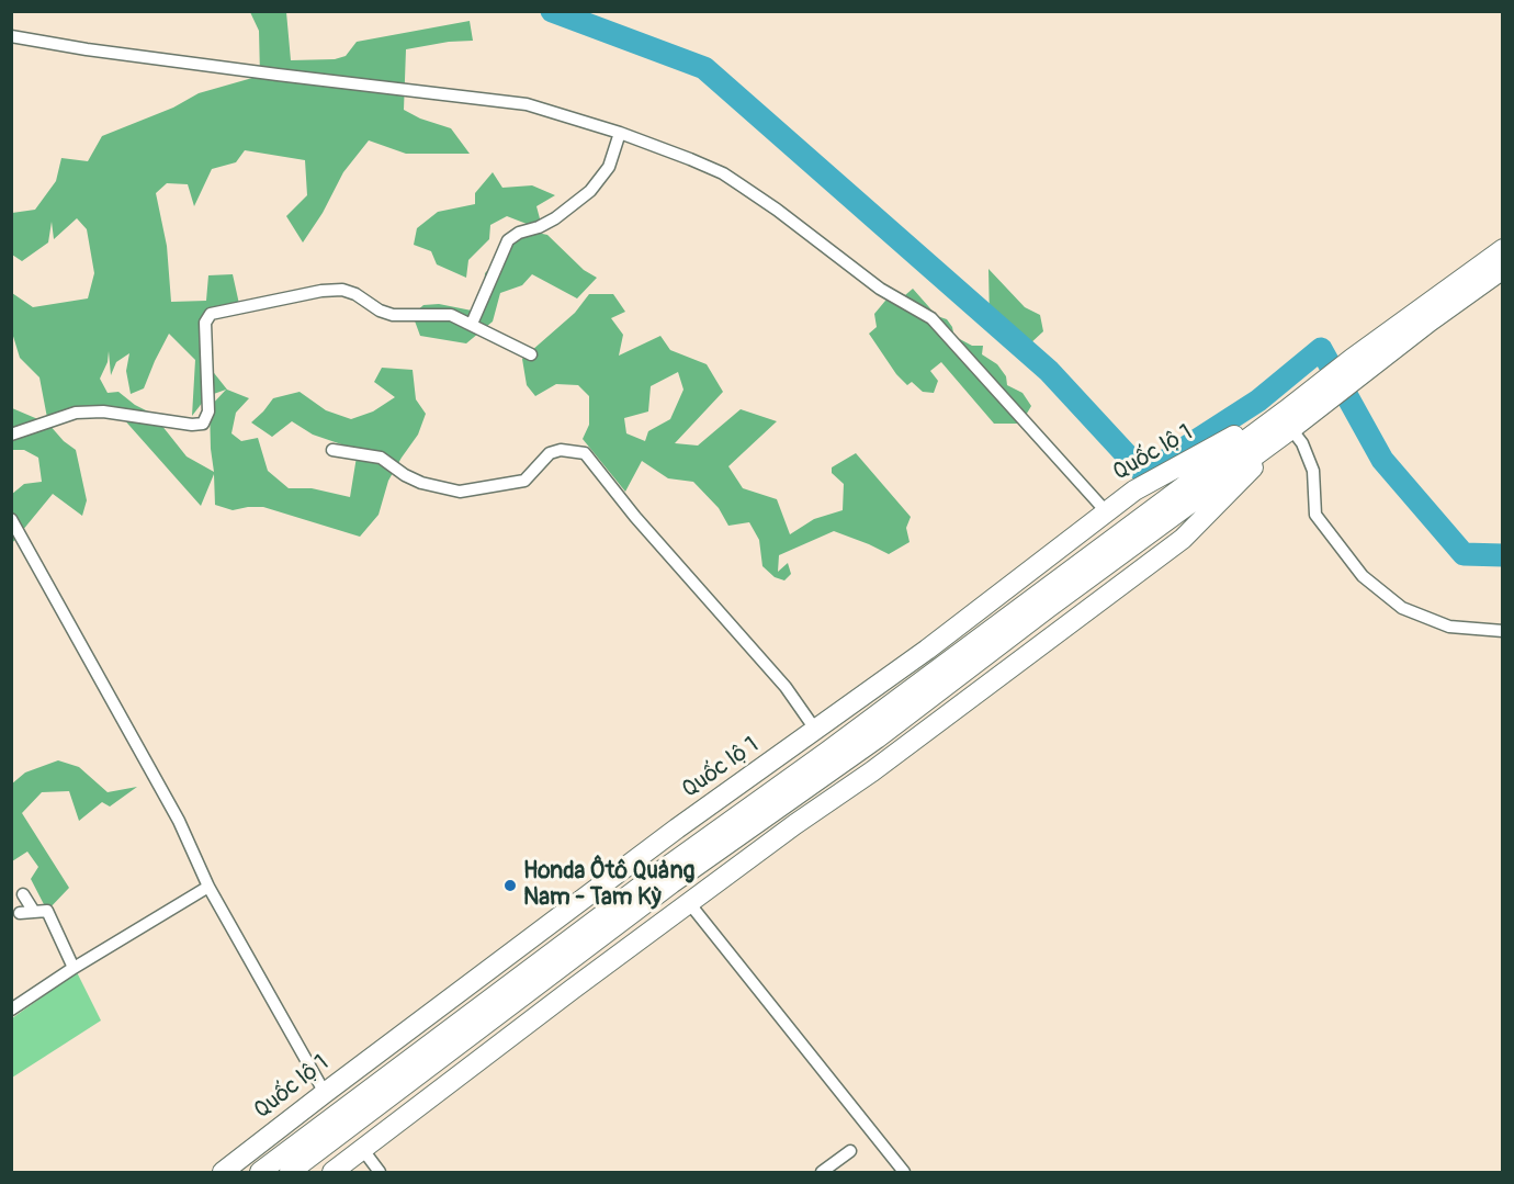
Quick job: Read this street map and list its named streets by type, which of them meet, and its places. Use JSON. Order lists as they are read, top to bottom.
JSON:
{
  "streets": {
    "highway": ["Quốc lộ 1"]
  },
  "places": ["Honda Ôtô Quảng Nam - Tam Kỳ"]
}
